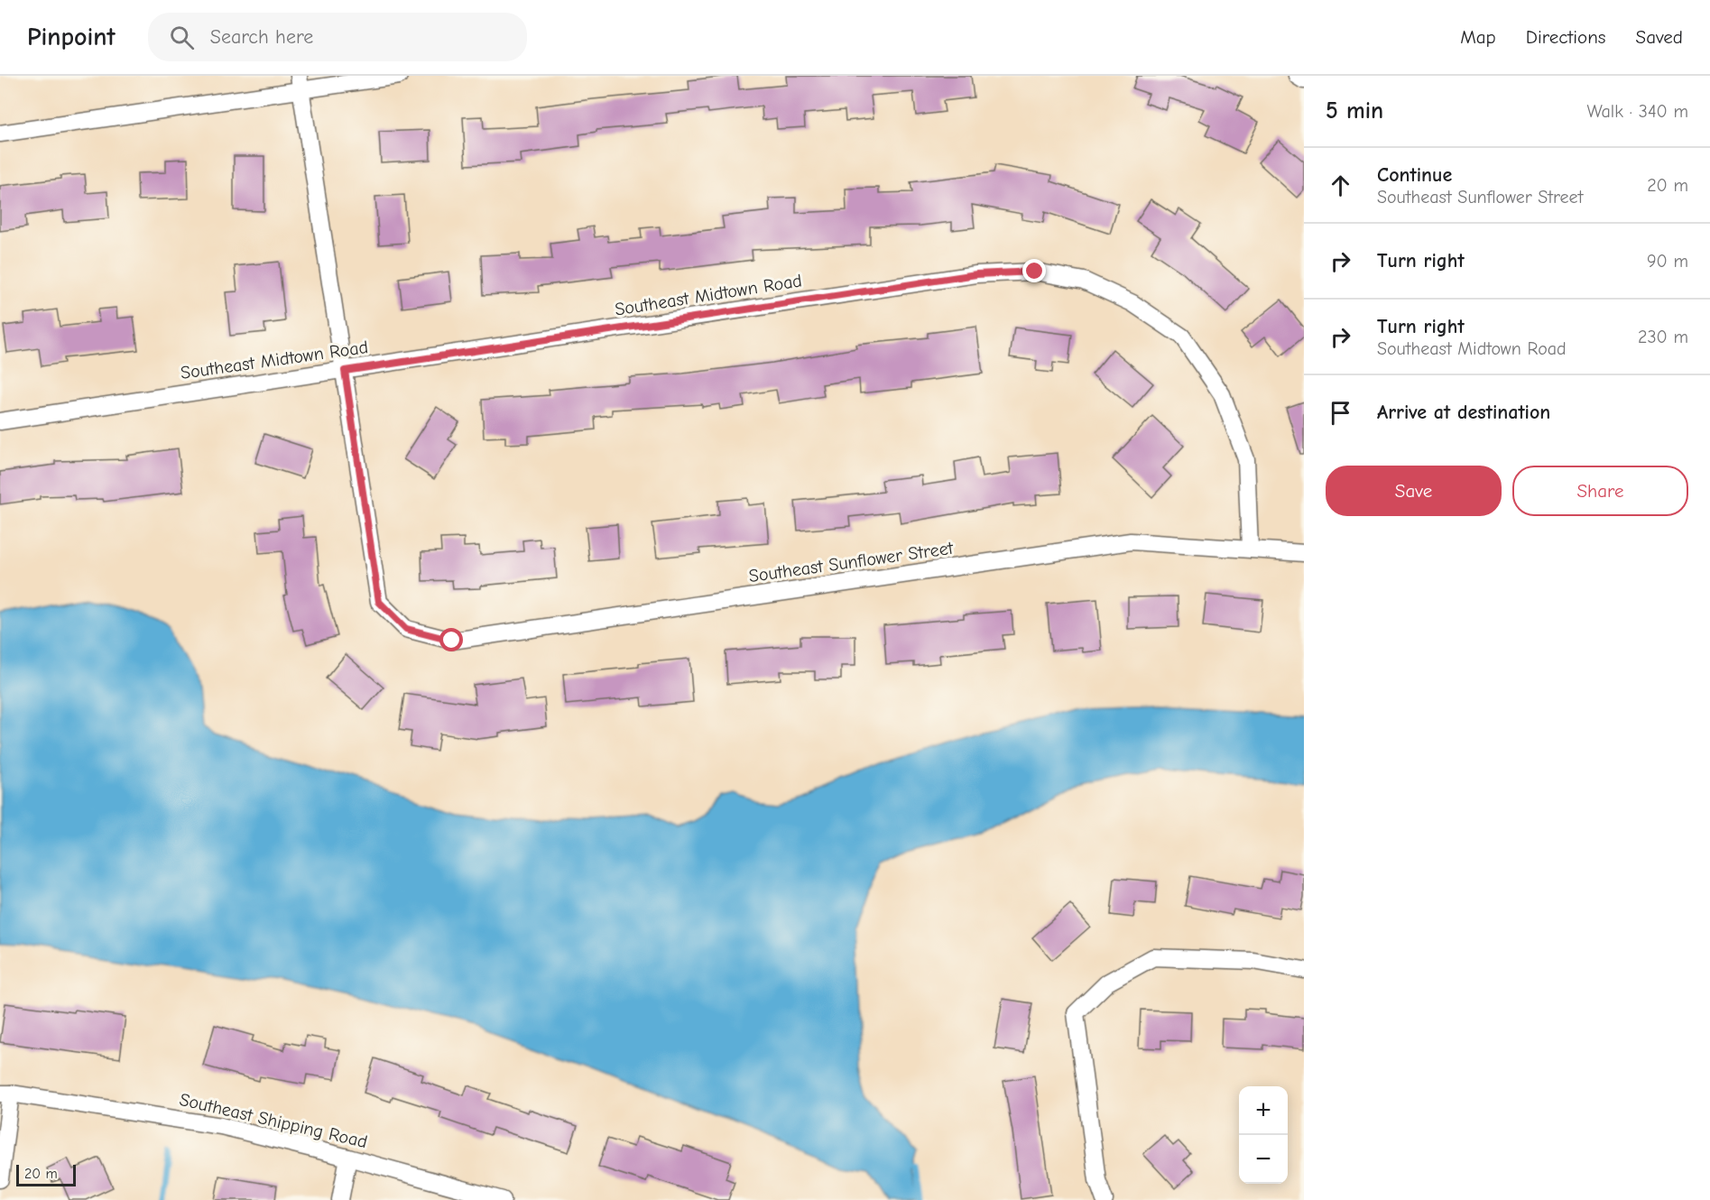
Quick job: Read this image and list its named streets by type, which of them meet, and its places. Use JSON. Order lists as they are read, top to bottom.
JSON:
{
  "streets": {
    "street": ["Southeast Midtown Road", "Southeast Sunflower Street", "Southeast Shipping Road"]
  },
  "crossings": [
    ["Southeast Midtown Road", "Southeast Sunflower Street"]
  ],
  "scale_bar": "20 m",
  "page": {
    "header": "Pinpoint",
    "search": "Search here",
    "nav": ["Map", "Directions", "Saved"],
    "heading": ["5 min", "Walk · 340 m"],
    "list": [
      ["Continue", "Southeast Sunflower Street", "20 m"],
      ["Turn right", "90 m"],
      ["Turn right", "Southeast Midtown Road", "230 m"],
      "Arrive at destination"
    ],
    "buttons": ["Save", "Share"],
    "map_buttons": ["+", "−"],
    "scale": "20 m"
  }
}
